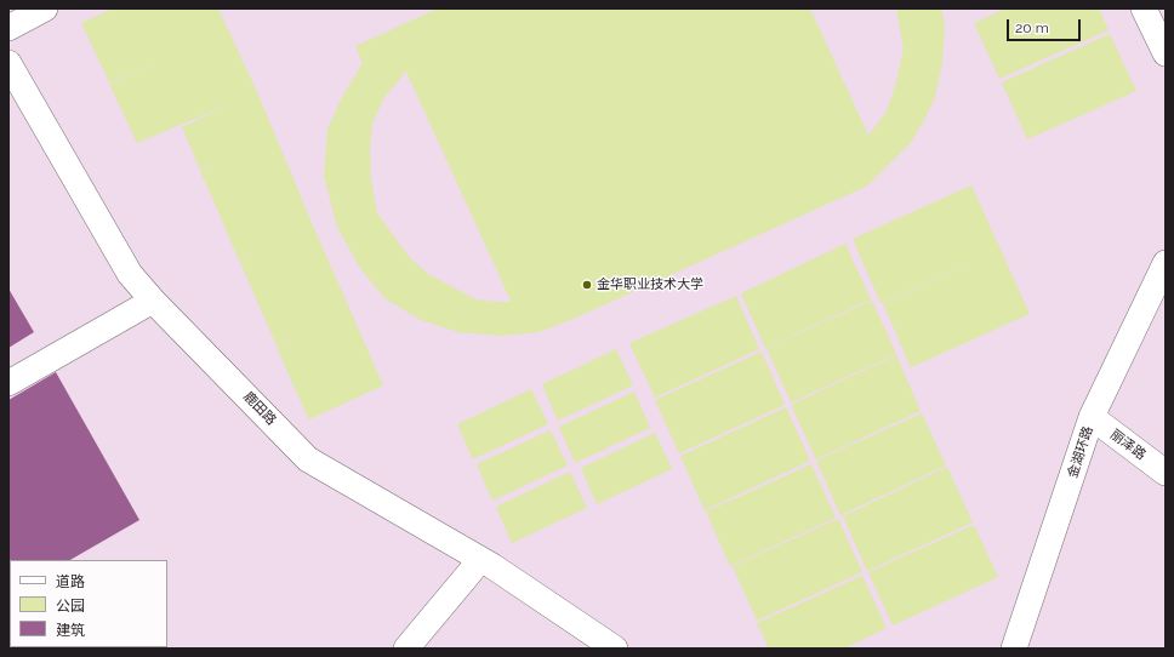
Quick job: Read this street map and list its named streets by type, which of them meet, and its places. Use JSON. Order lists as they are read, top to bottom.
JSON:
{
  "streets": {
    "street": ["鹿田路", "丽泽路", "金湖环路"]
  },
  "crossings": [
    ["丽泽路", "金湖环路"]
  ],
  "places": ["金华职业技术大学"],
  "legend": ["道路", "公园", "建筑"],
  "scale_bar": "20 m"
}
